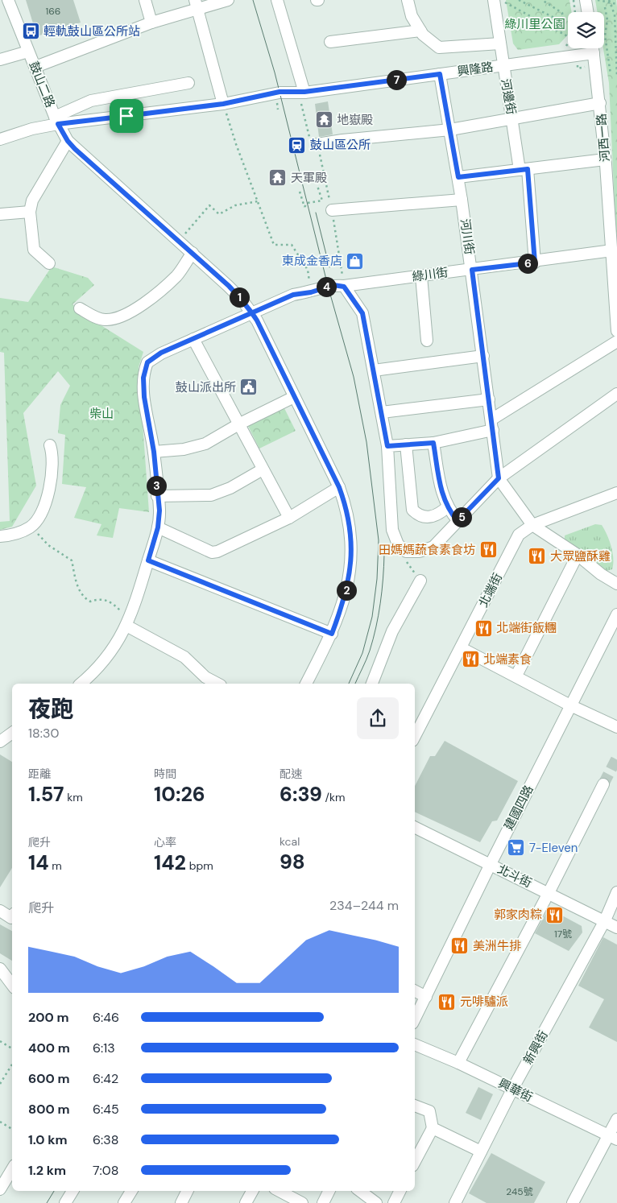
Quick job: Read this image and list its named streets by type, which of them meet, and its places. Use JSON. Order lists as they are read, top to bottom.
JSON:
{
  "streets": {
    "street": [
      "興隆路",
      "鼓山二路",
      "河邊街",
      "河西一路",
      "河川街",
      "綠川街",
      "北端街",
      "建國四路",
      "北斗街",
      "新興街",
      "興華街"
    ]
  },
  "crossings": [
    ["興隆路", "鼓山二路"],
    ["興隆路", "河邊街"],
    ["興隆路", "河西一路"],
    ["興隆路", "河川街"],
    ["鼓山二路", "綠川街"],
    ["河邊街", "綠川街"],
    ["河西一路", "綠川街"],
    ["河川街", "綠川街"],
    ["河川街", "北端街"],
    ["建國四路", "北斗街"],
    ["北斗街", "新興街"],
    ["新興街", "興華街"]
  ],
  "parks": ["綠川里公園", "柴山"],
  "places": {
    "bus stop": ["輕軌鼓山區公所站"],
    "temple": ["地嶽殿", "天軍殿"],
    "station": ["鼓山區公所"],
    "shop": ["東成金香店"],
    "public building": ["鼓山派出所"],
    "restaurant": [
      "田媽媽蔬食素食坊",
      "大眾鹽酥雞",
      "北端街飯糰",
      "北端素食",
      "郭家肉粽",
      "美洲牛排",
      "元啡驢派"
    ],
    "supermarket": ["7-Eleven"]
  },
  "house_numbers": ["166", "17號", "245號"],
  "page": {
    "pins": [
      "7",
      "6",
      "4",
      "1",
      "3",
      "5",
      "2"
    ],
    "heading": ["夜跑", "18:30"],
    "stats": [
      ["距離", "1.57 km"],
      ["時間", "10:26"],
      ["配速", "6:39 /km"],
      ["爬升", "14 m"],
      ["心率", "142 bpm"],
      ["kcal", "98"]
    ],
    "chart": ["爬升", "234–244 m"],
    "list": [
      {
        "name": "200 m",
        "note": "6:46"
      },
      {
        "name": "400 m",
        "note": "6:13"
      },
      {
        "name": "600 m",
        "note": "6:42"
      },
      {
        "name": "800 m",
        "note": "6:45"
      },
      {
        "name": "1.0 km",
        "note": "6:38"
      },
      {
        "name": "1.2 km",
        "note": "7:08"
      }
    ]
  }
}
